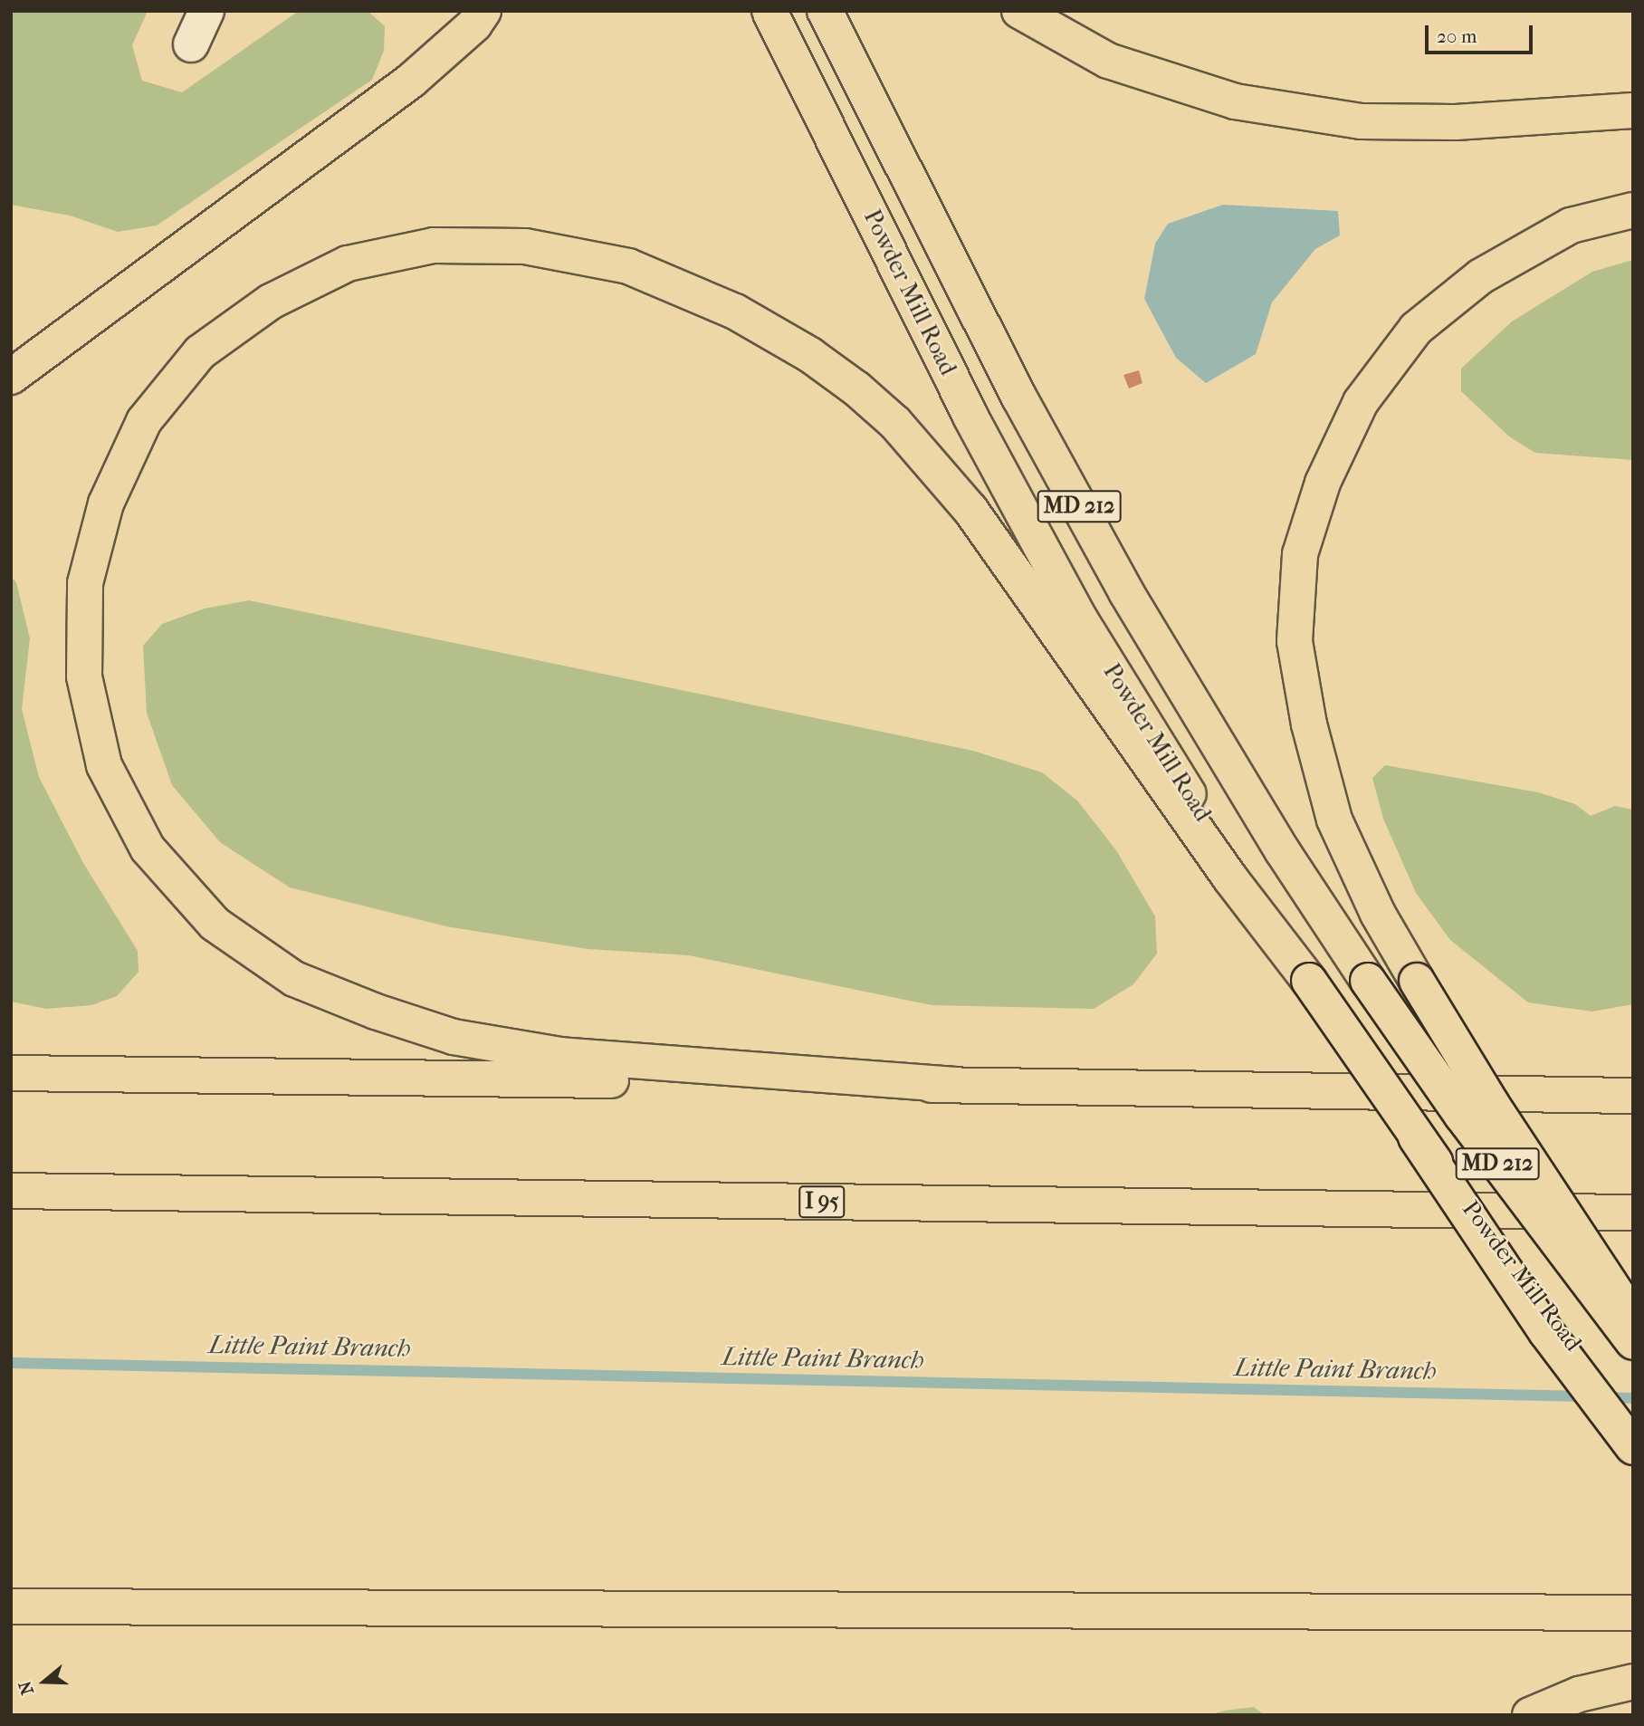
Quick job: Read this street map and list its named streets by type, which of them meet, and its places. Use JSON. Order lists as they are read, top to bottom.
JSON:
{
  "streets": {
    "main road": ["Powder Mill Road", "MD 212", "I 95"]
  },
  "water": ["Little Paint Branch"],
  "scale_bar": "20 m",
  "north": "left"
}
